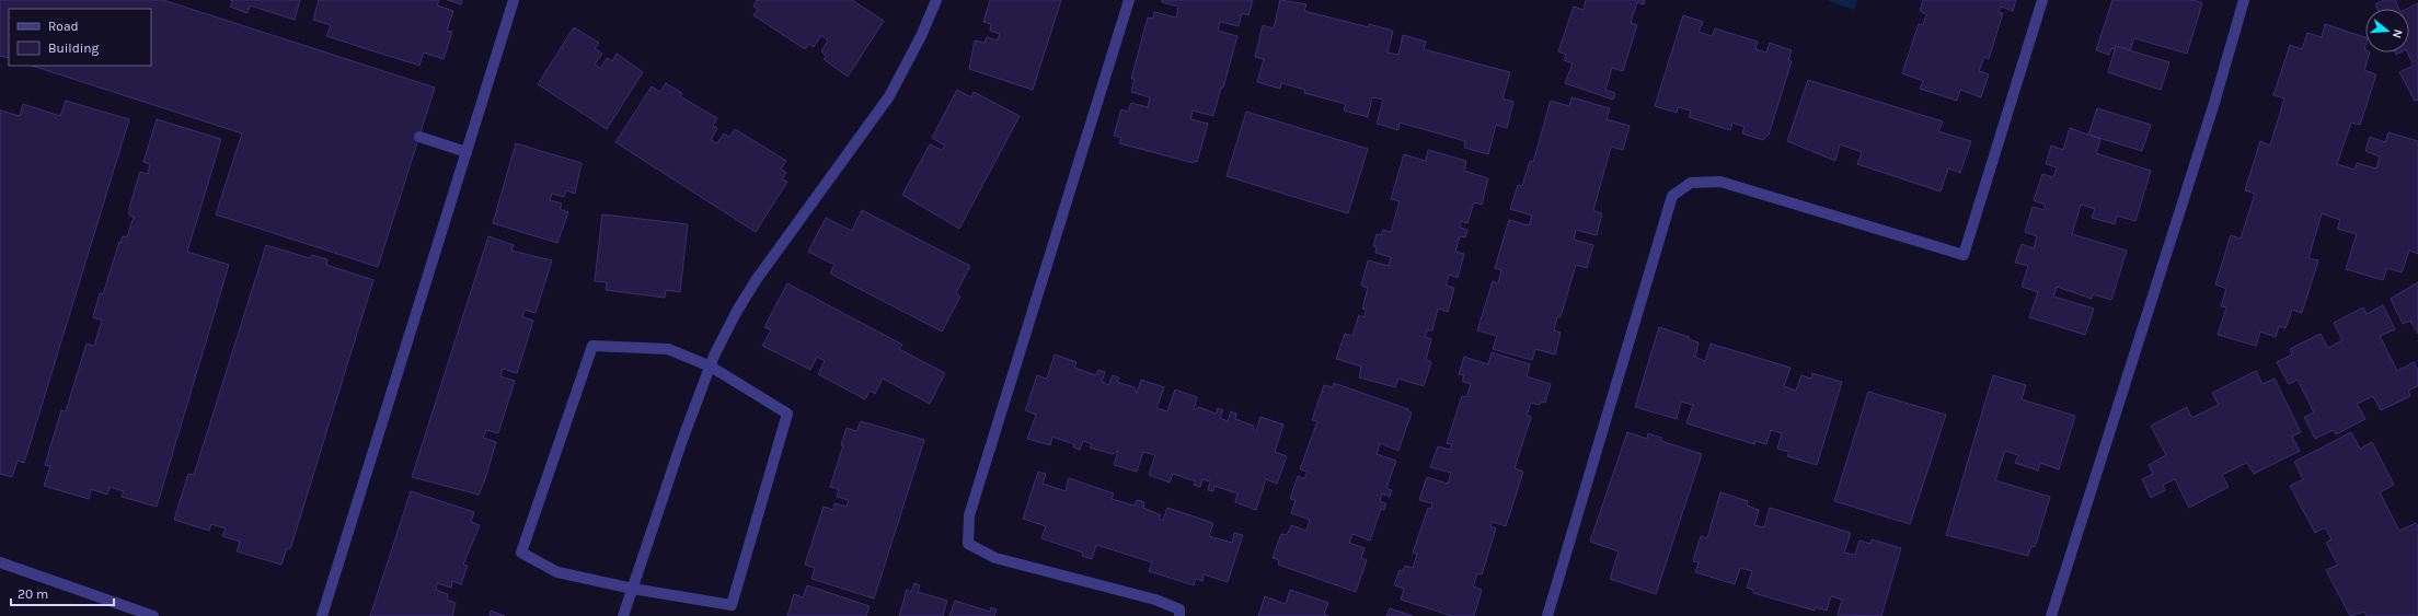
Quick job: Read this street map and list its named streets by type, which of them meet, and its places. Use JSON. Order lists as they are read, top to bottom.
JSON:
{
  "legend": ["Road", "Building"],
  "scale_bar": "20 m",
  "north": "right"
}
